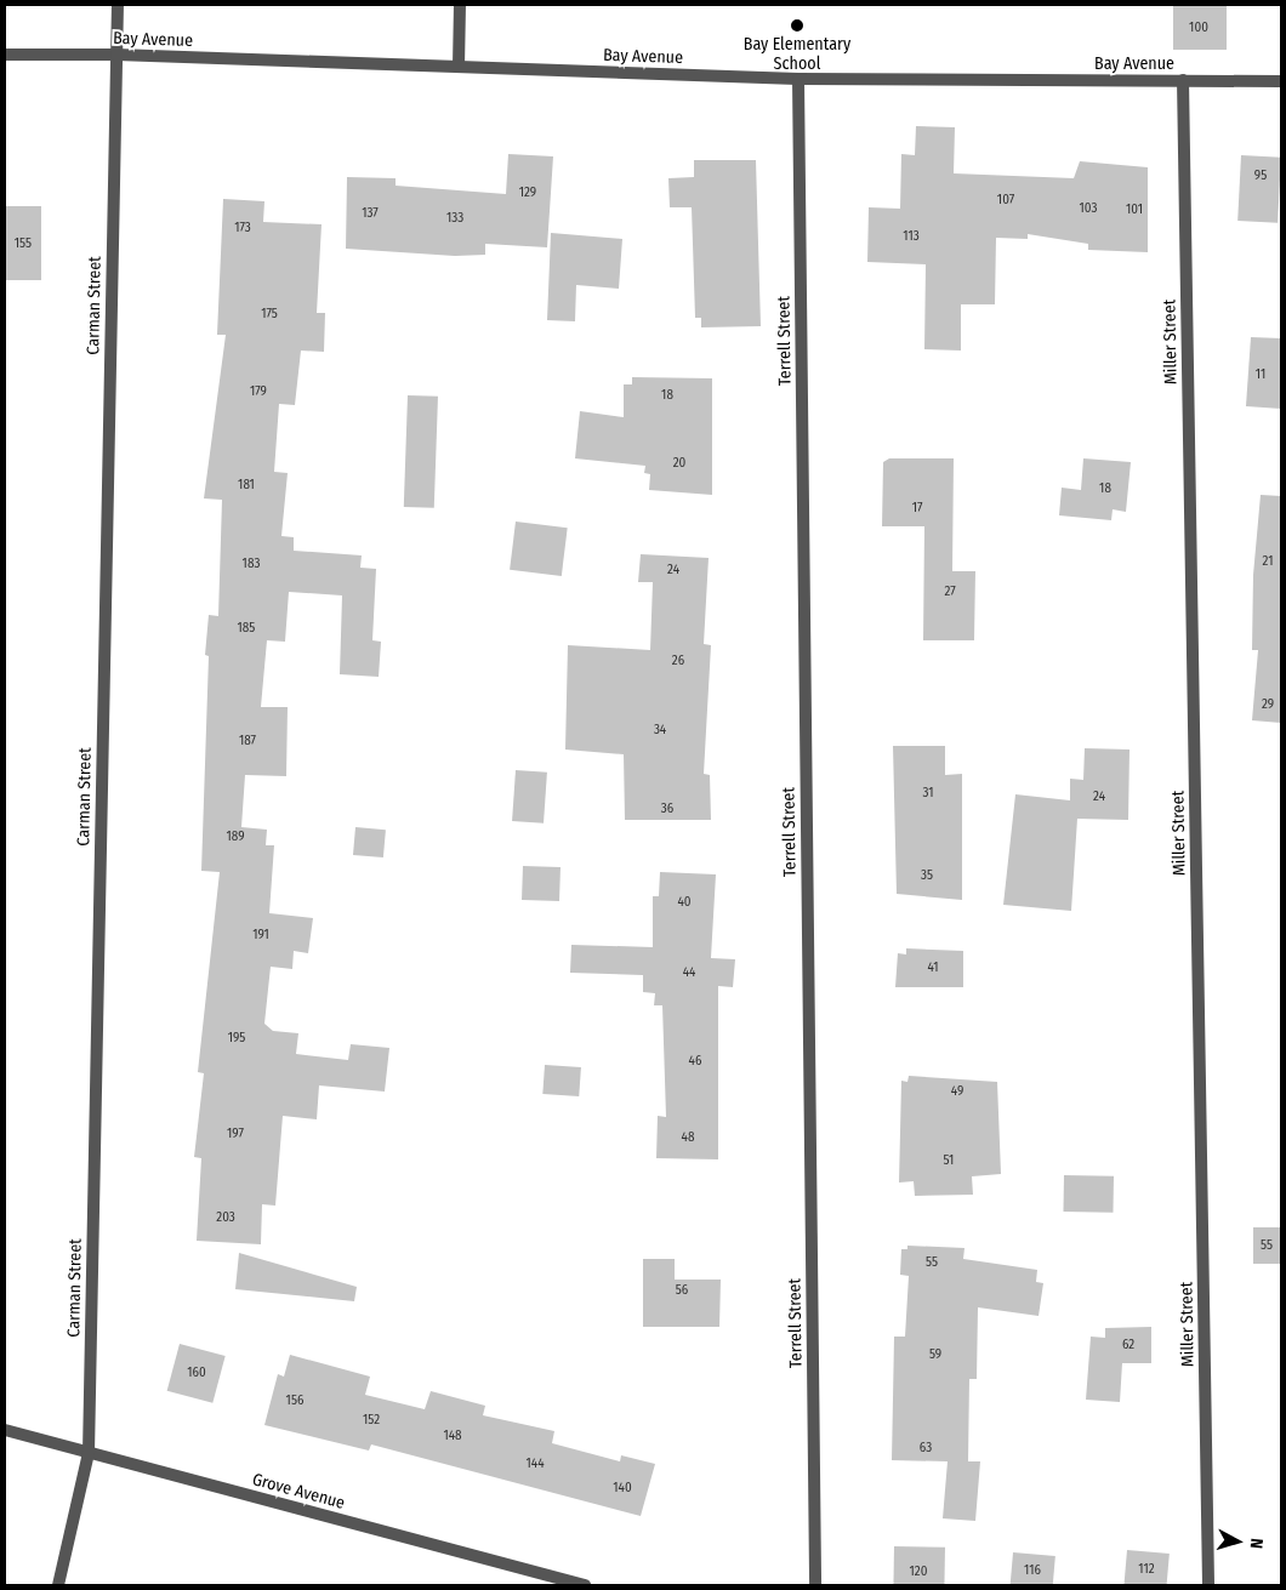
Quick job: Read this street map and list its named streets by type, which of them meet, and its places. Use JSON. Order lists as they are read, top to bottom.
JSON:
{
  "streets": {
    "street": [
      "Bay Avenue",
      "Carman Street",
      "Terrell Street",
      "Miller Street",
      "Grove Avenue"
    ]
  },
  "crossings": [
    ["Bay Avenue", "Carman Street"],
    ["Bay Avenue", "Terrell Street"],
    ["Bay Avenue", "Miller Street"],
    ["Carman Street", "Grove Avenue"]
  ],
  "places": ["Bay Elementary School"],
  "house_numbers": [
    "100",
    "95",
    "129",
    "107",
    "103",
    "101",
    "137",
    "133",
    "173",
    "113",
    "155",
    "175",
    "11",
    "179",
    "18",
    "20",
    "181",
    "18",
    "17",
    "21",
    "183",
    "24",
    "27",
    "185",
    "26",
    "29",
    "34",
    "187",
    "31",
    "24",
    "36",
    "189",
    "35",
    "40",
    "191",
    "41",
    "44",
    "195",
    "46",
    "49",
    "197",
    "48",
    "51",
    "203",
    "55",
    "55",
    "56",
    "62",
    "59",
    "160",
    "156",
    "152",
    "148",
    "63",
    "144",
    "140",
    "112",
    "116",
    "120"
  ],
  "north": "right"
}
